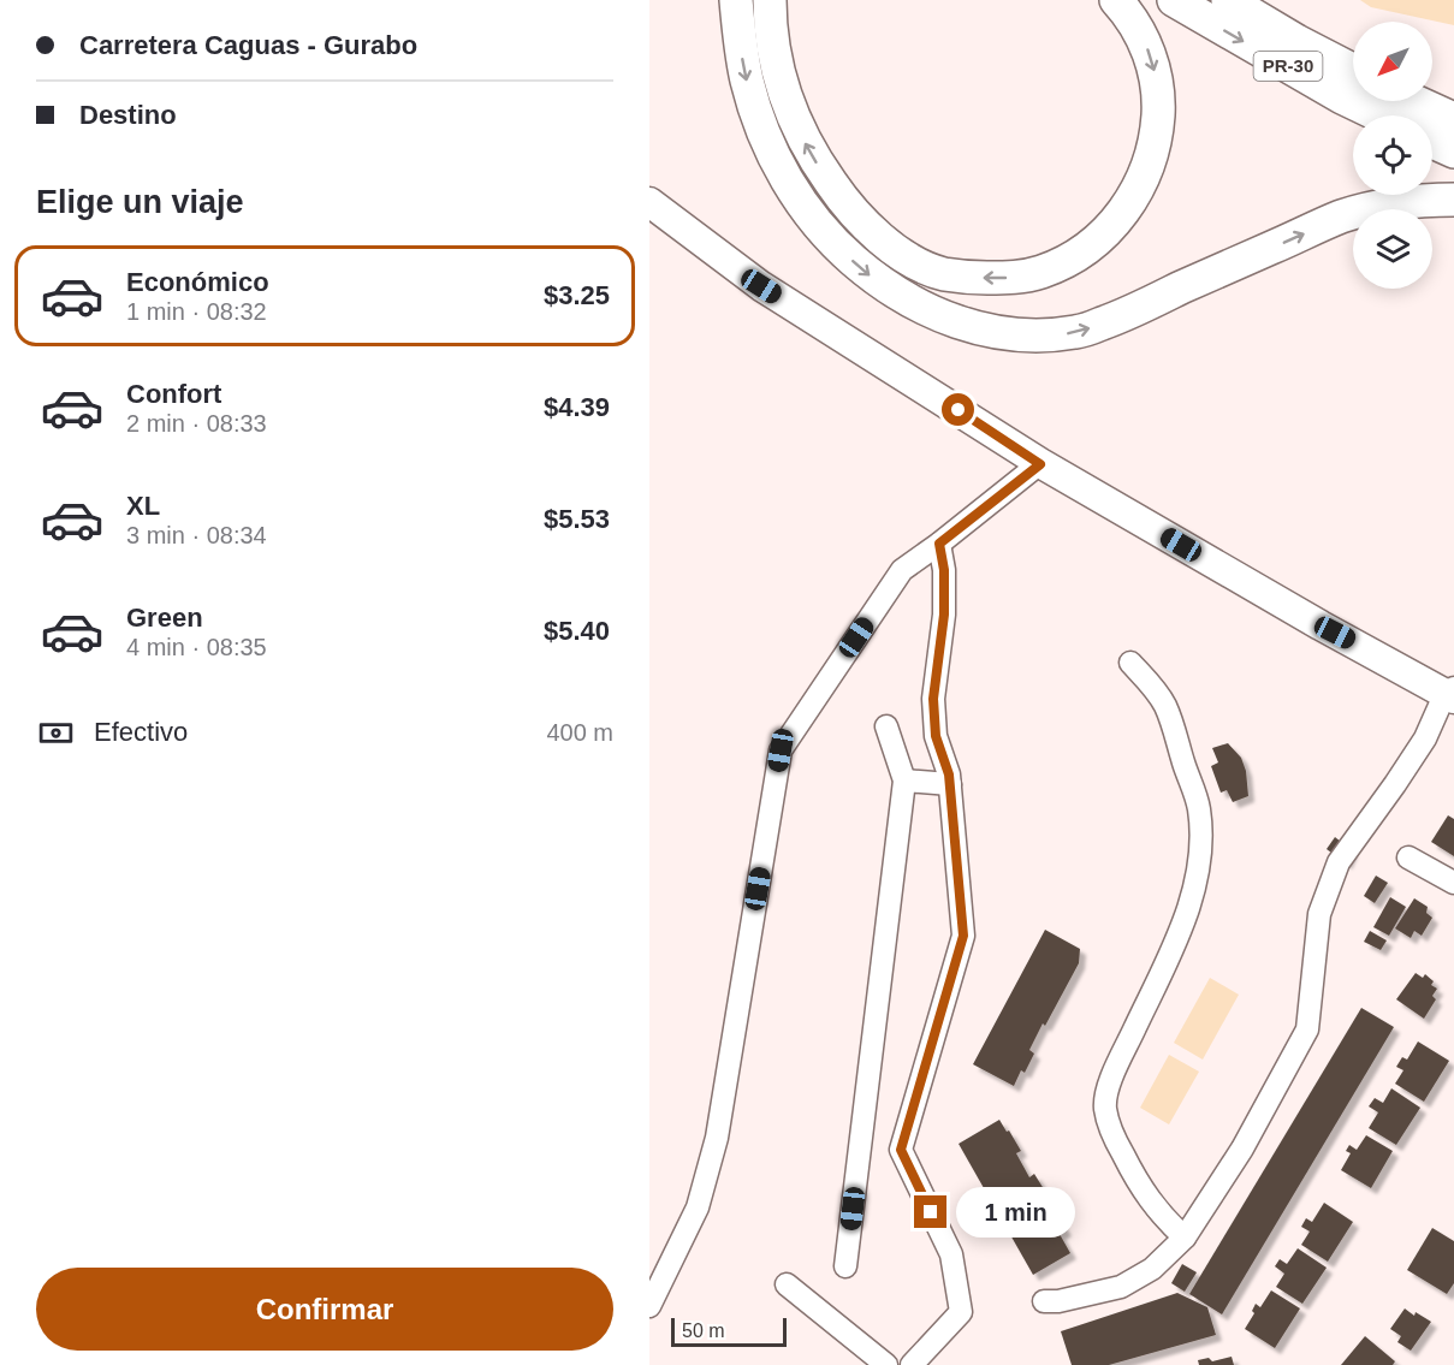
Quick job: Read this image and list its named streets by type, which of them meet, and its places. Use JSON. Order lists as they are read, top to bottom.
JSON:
{
  "streets": {
    "highway": ["PR-30"]
  },
  "scale_bar": "50 m",
  "north": "bottom left",
  "page": {
    "banner": ["Carretera Caguas - Gurabo", "Destino"],
    "heading": "Elige un viaje",
    "list": [
      {
        "name": "Económico",
        "note": "1 min · 08:32",
        "value": "$3.25"
      },
      {
        "name": "Confort",
        "note": "2 min · 08:33",
        "value": "$4.39"
      },
      {
        "name": "XL",
        "note": "3 min · 08:34",
        "value": "$5.53"
      },
      {
        "name": "Green",
        "note": "4 min · 08:35",
        "value": "$5.40"
      }
    ],
    "pay": ["Efectivo", "400 m"],
    "bubble": "1 min",
    "buttons": "Confirmar",
    "scale": "50 m"
  }
}
